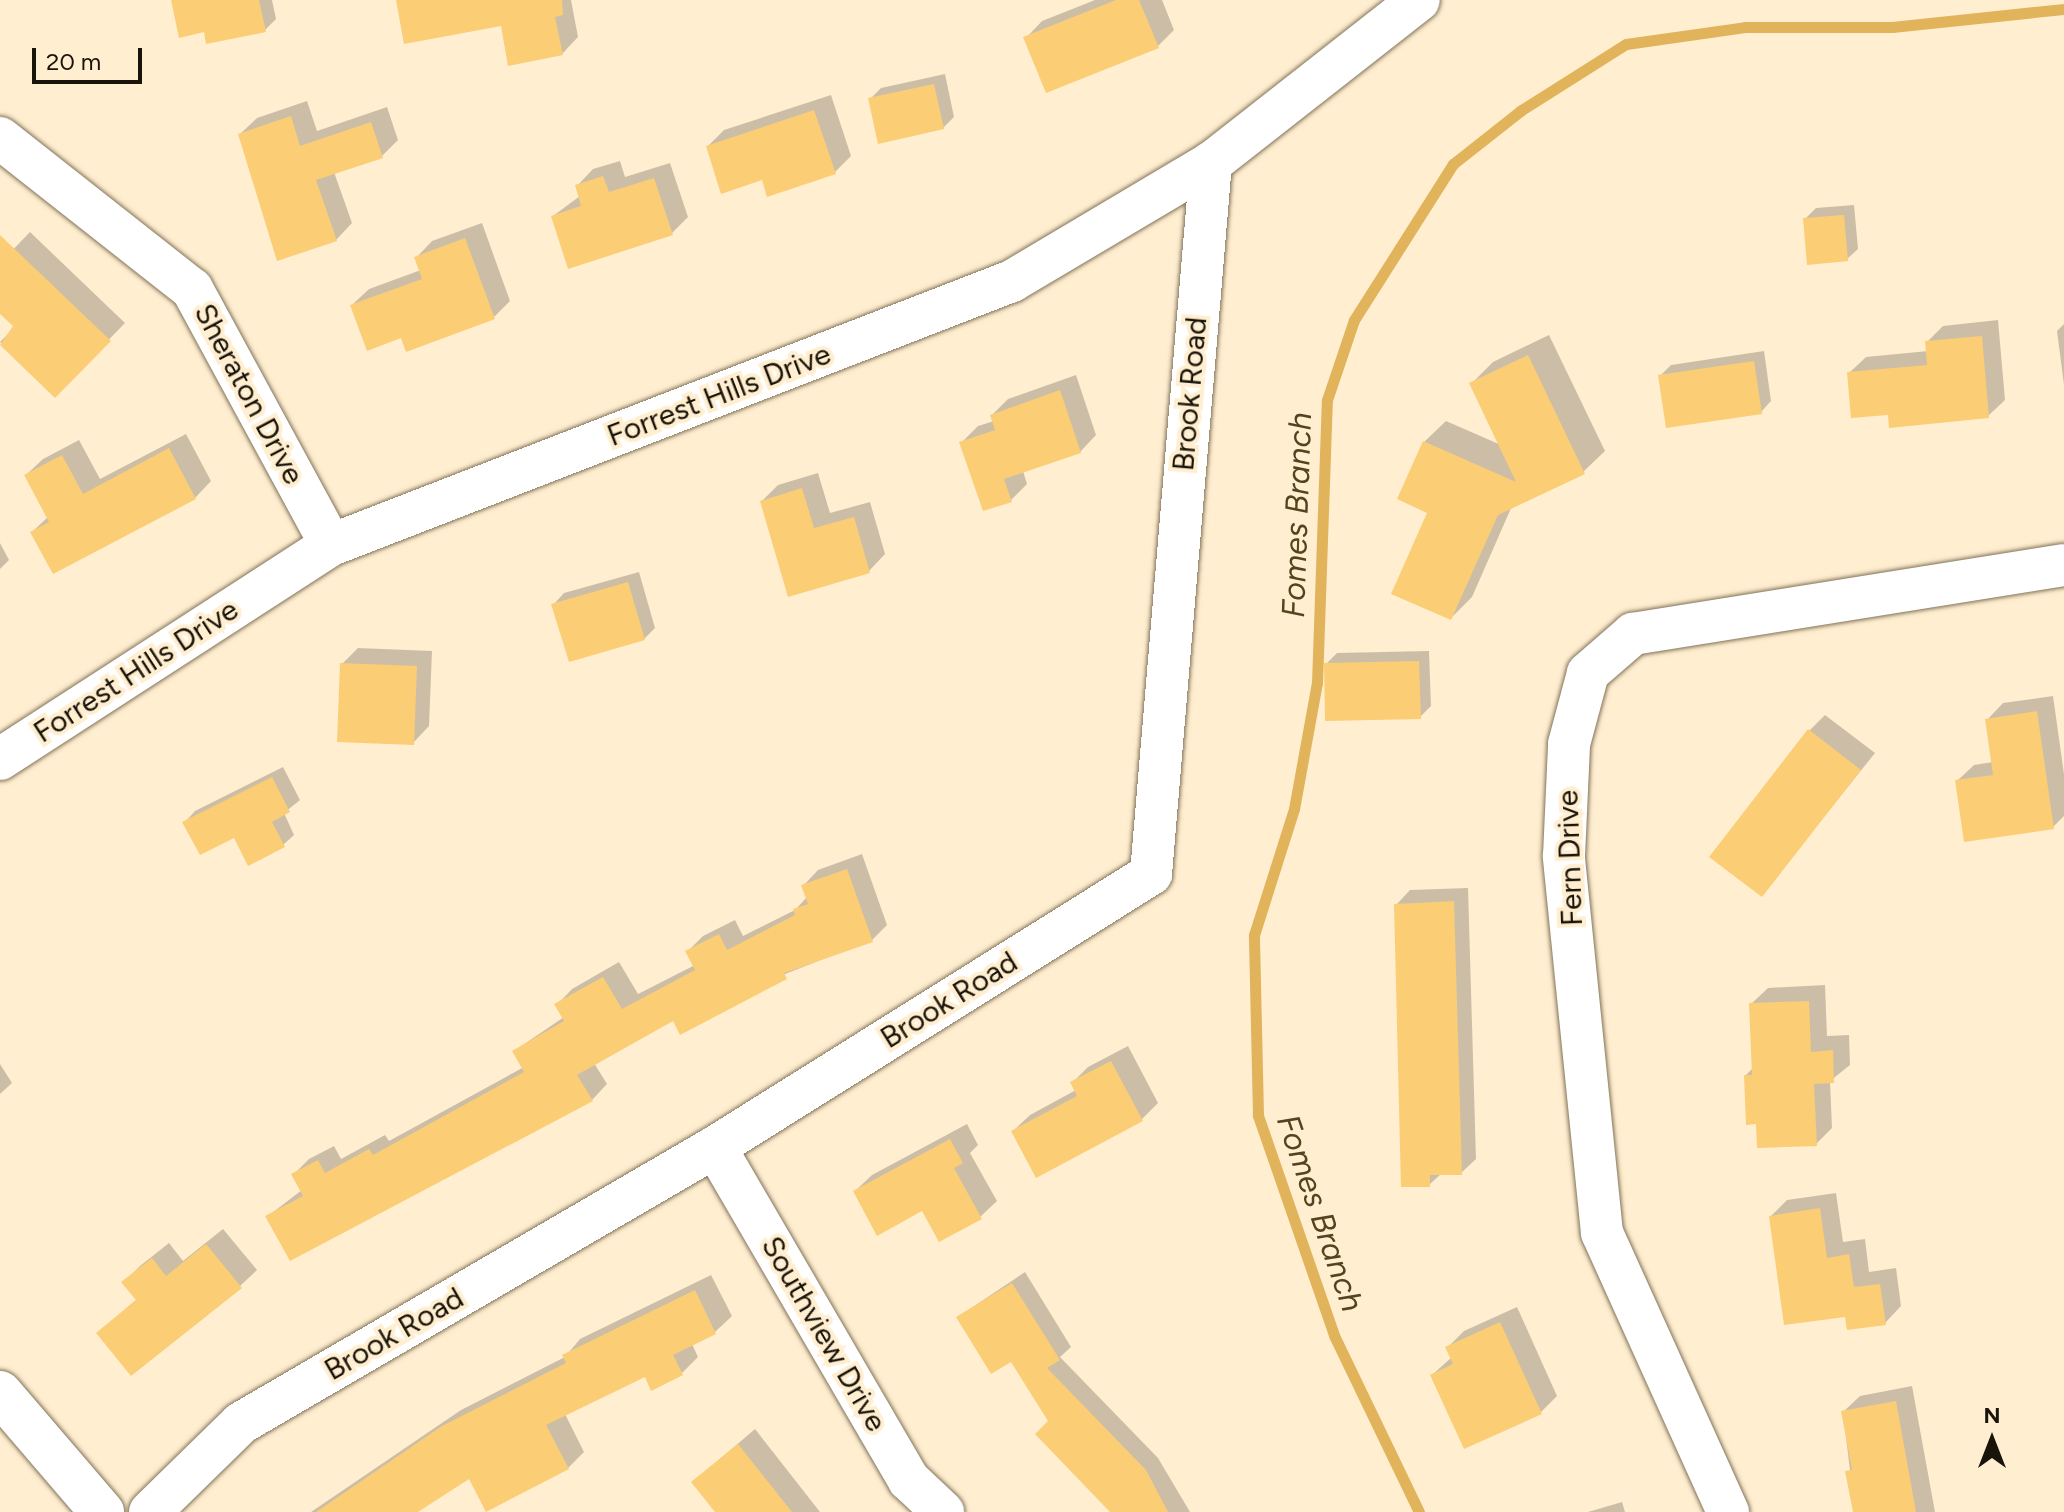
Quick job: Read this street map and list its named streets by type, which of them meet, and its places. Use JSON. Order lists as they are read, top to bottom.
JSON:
{
  "streets": {
    "street": [
      "Sheraton Drive",
      "Brook Road",
      "Forrest Hills Drive",
      "Fern Drive",
      "Southview Drive"
    ]
  },
  "crossings": [
    ["Sheraton Drive", "Forrest Hills Drive"],
    ["Brook Road", "Forrest Hills Drive"],
    ["Brook Road", "Southview Drive"]
  ],
  "water": ["Fomes Branch"],
  "scale_bar": "20 m",
  "north": "top"
}
